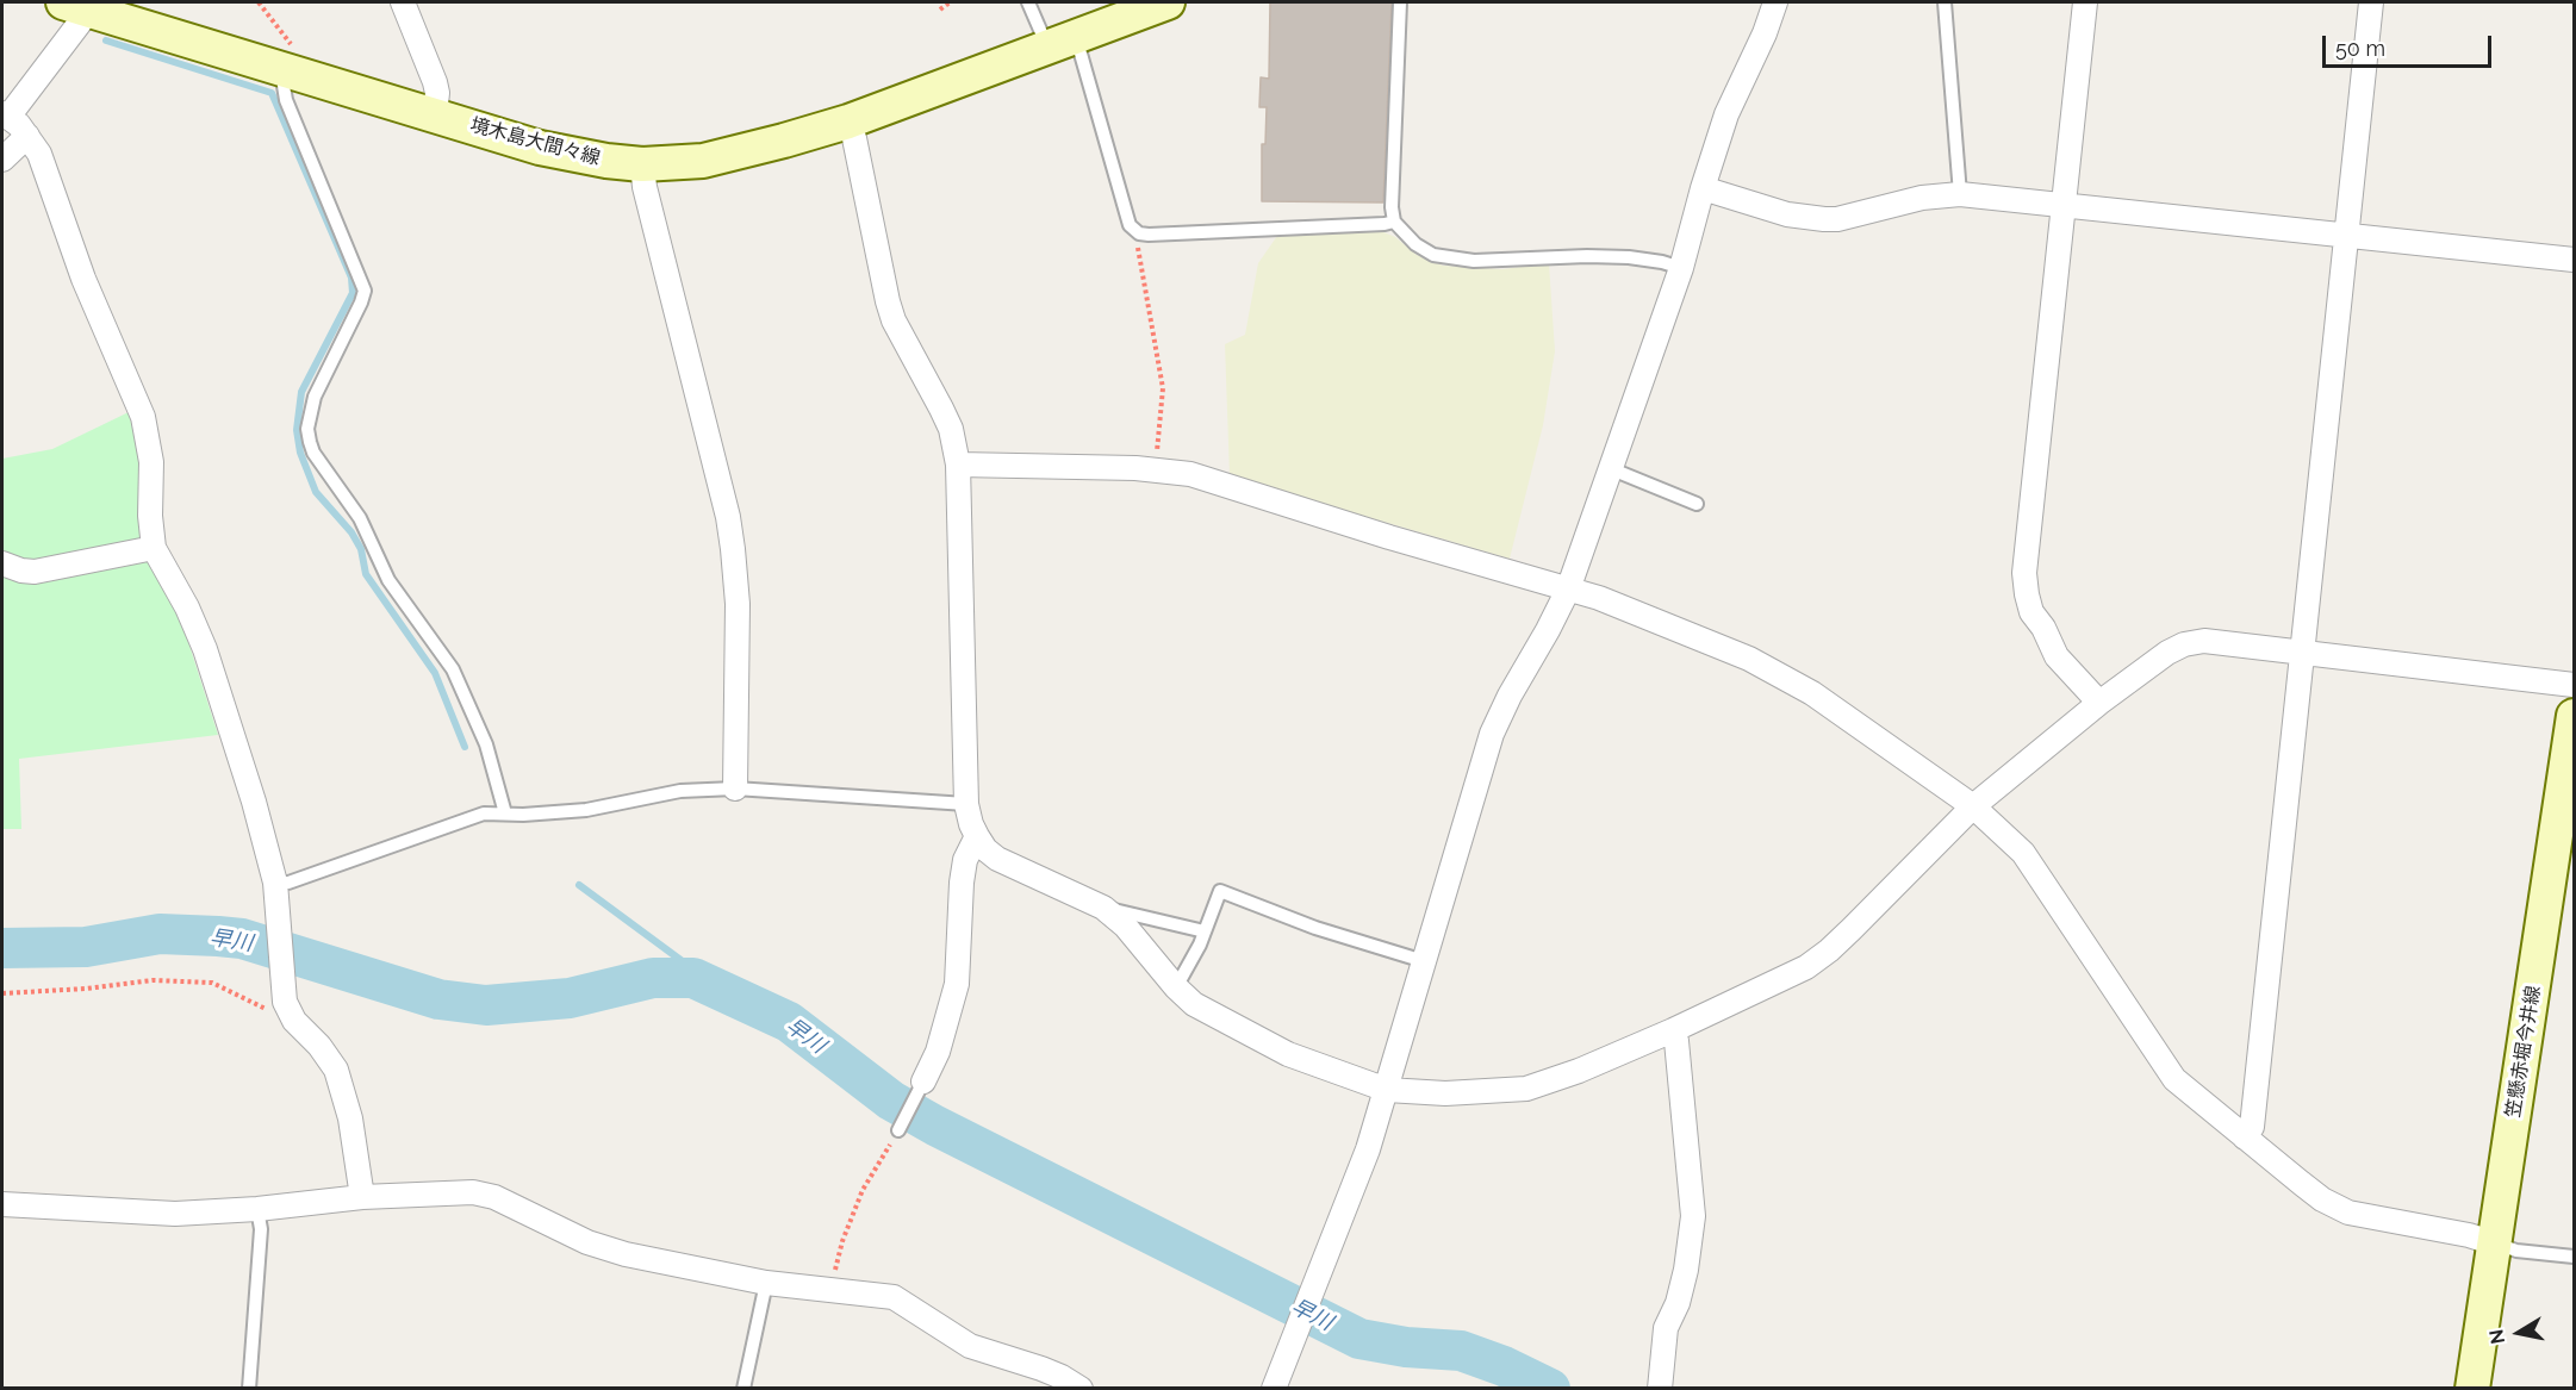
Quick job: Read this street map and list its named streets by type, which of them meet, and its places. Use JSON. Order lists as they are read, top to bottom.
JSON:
{
  "streets": {
    "main road": ["境木島大間々線", "笠懸赤堀今井線"]
  },
  "water": ["早川"],
  "scale_bar": "50 m",
  "north": "left"
}
